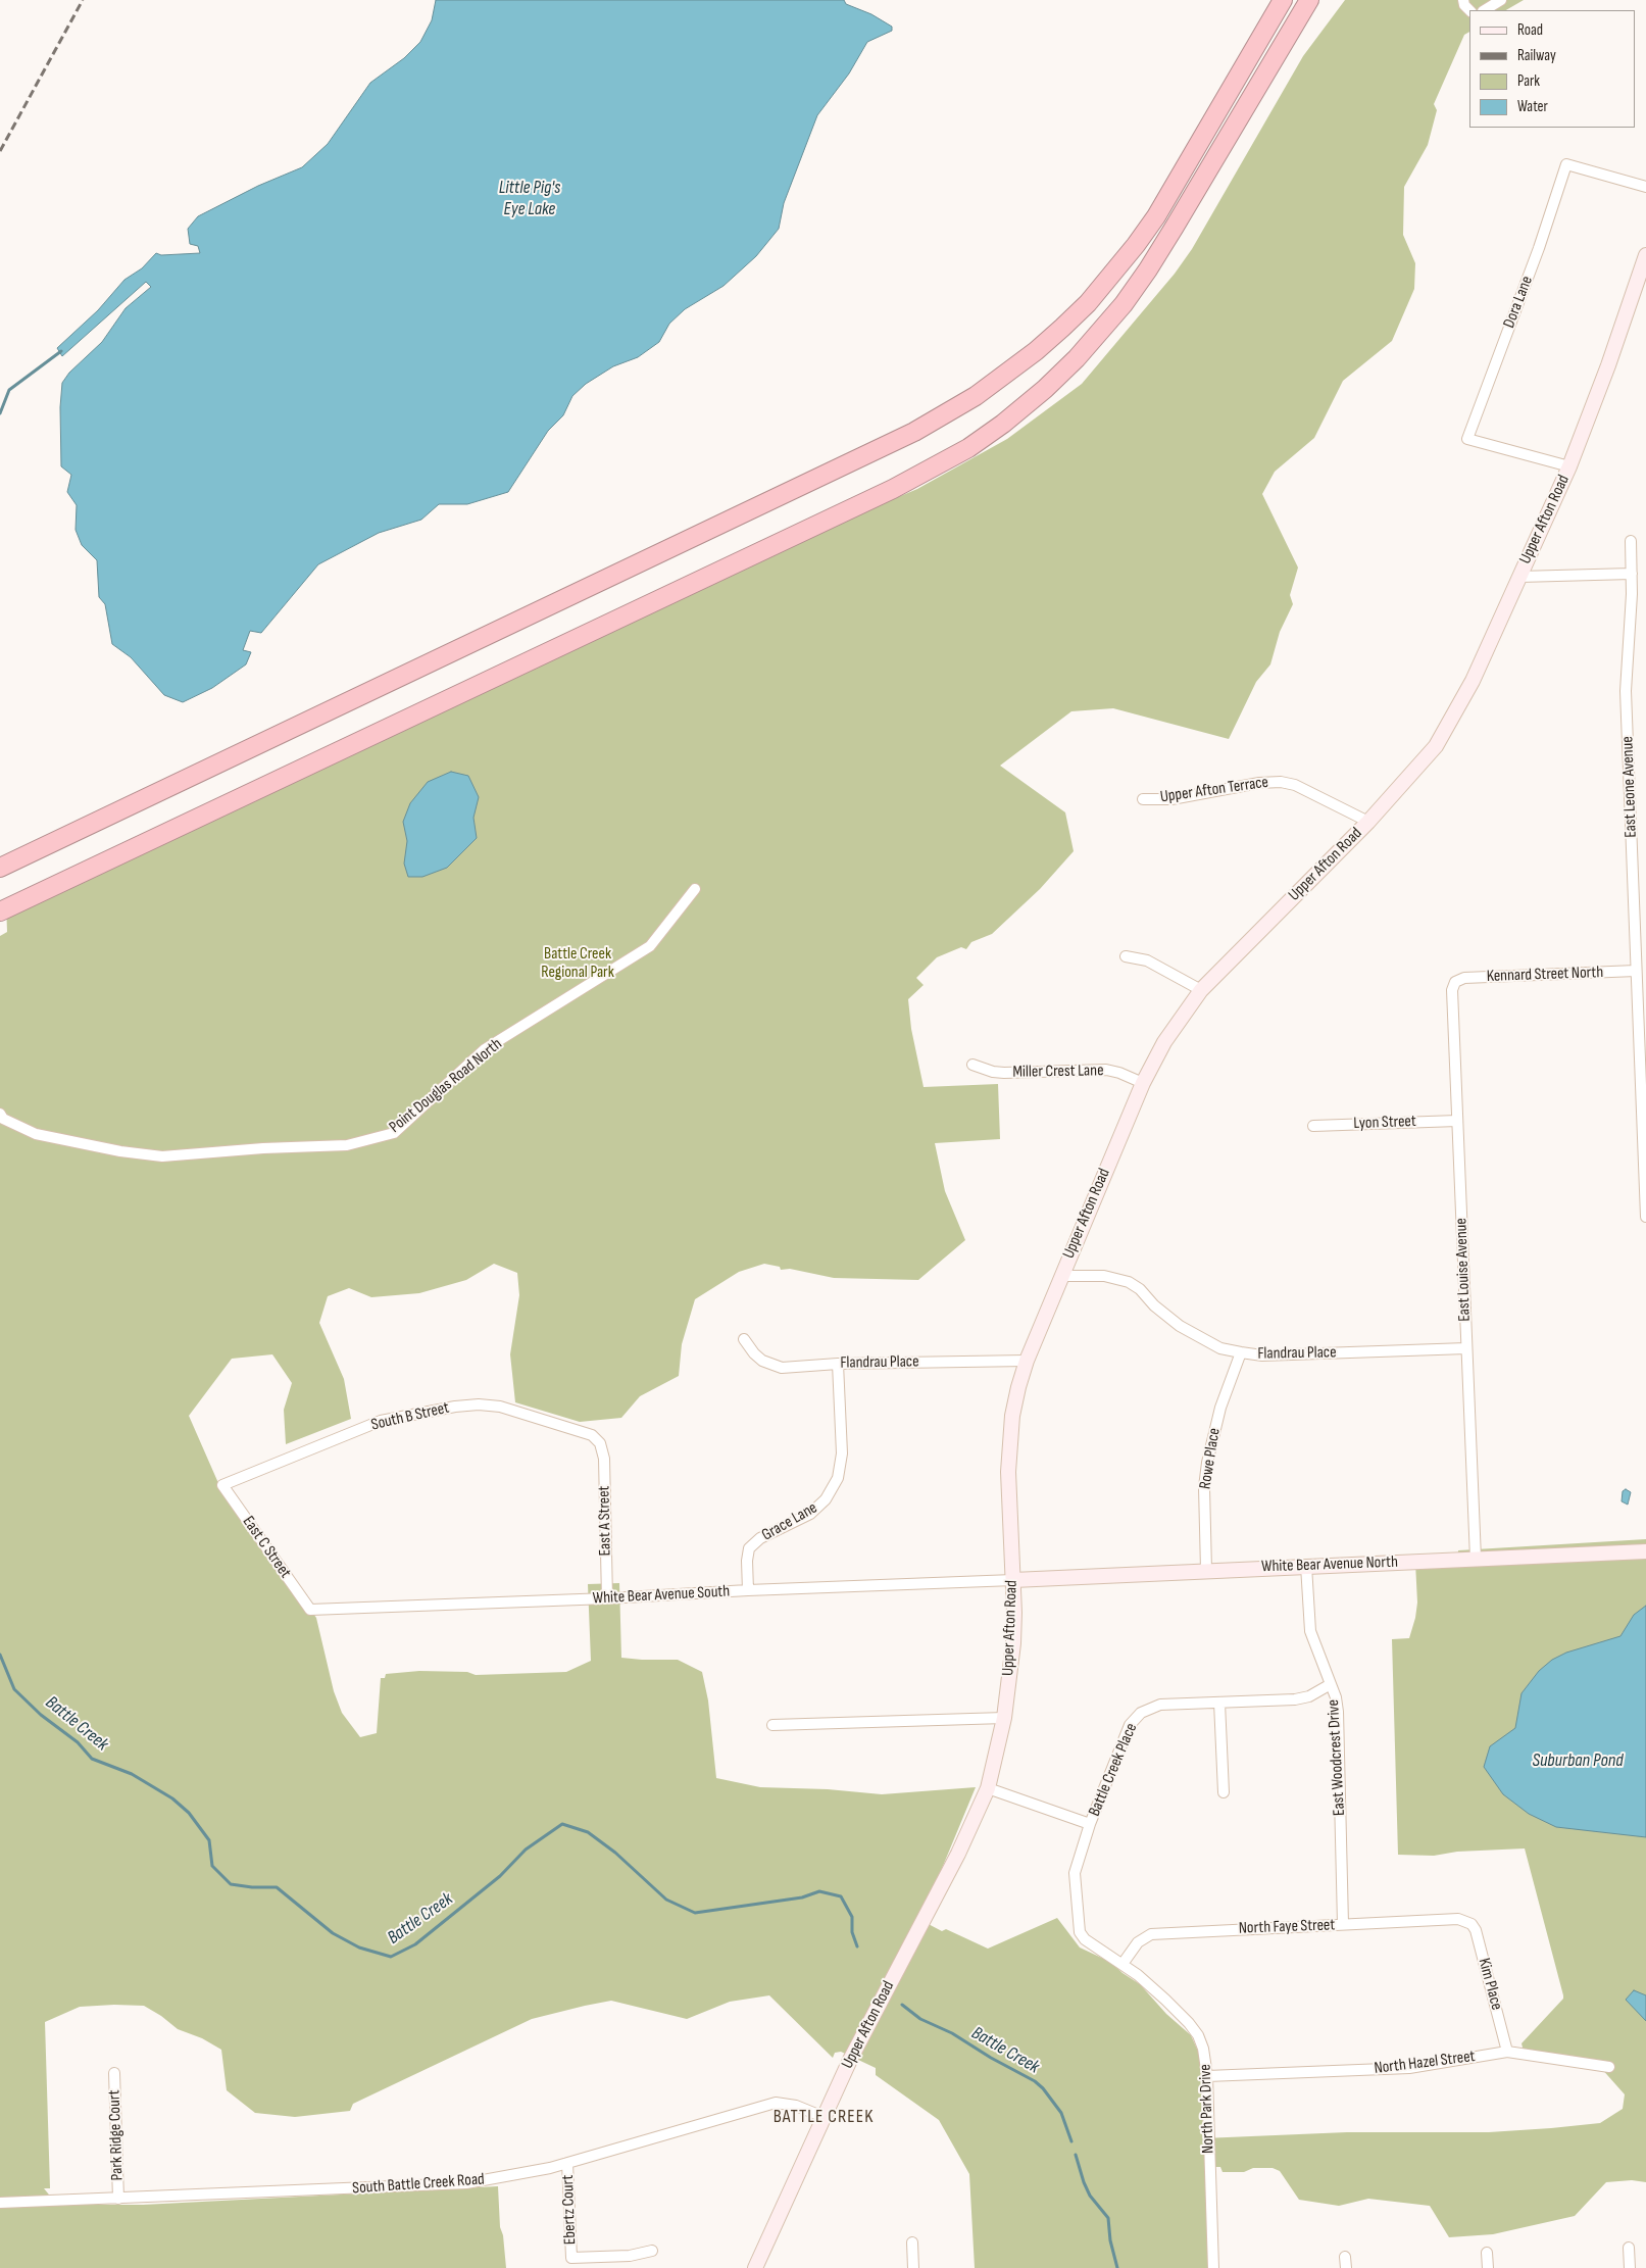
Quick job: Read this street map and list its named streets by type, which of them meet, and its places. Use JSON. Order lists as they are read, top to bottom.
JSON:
{
  "streets": {
    "street": [
      "Dora Lane",
      "Upper Afton Road",
      "East Leone Avenue",
      "Upper Afton Terrace",
      "Kennard Street North",
      "Miller Crest Lane",
      "Point Douglas Road North",
      "Lyon Street",
      "East Louise Avenue",
      "Flandrau Place",
      "South B Street",
      "Rowe Place",
      "East A Street",
      "Grace Lane",
      "East C Street",
      "White Bear Avenue North",
      "White Bear Avenue South",
      "East Woodcrest Drive",
      "Battle Creek Place",
      "North Faye Street",
      "Kim Place",
      "North Hazel Street",
      "North Park Drive",
      "Park Ridge Court",
      "South Battle Creek Road",
      "Ebertz Court"
    ]
  },
  "crossings": [
    ["Dora Lane", "Upper Afton Road"],
    ["Upper Afton Road", "Upper Afton Terrace"],
    ["Upper Afton Road", "Miller Crest Lane"],
    ["Upper Afton Road", "Flandrau Place"],
    ["Upper Afton Road", "White Bear Avenue North"],
    ["Upper Afton Road", "White Bear Avenue South"],
    ["Upper Afton Road", "Battle Creek Place"],
    ["Upper Afton Road", "South Battle Creek Road"],
    ["East Leone Avenue", "Kennard Street North"],
    ["Kennard Street North", "East Louise Avenue"],
    ["Lyon Street", "East Louise Avenue"],
    ["East Louise Avenue", "Flandrau Place"],
    ["East Louise Avenue", "White Bear Avenue North"],
    ["Flandrau Place", "Rowe Place"],
    ["Flandrau Place", "Grace Lane"],
    ["South B Street", "East A Street"],
    ["South B Street", "East C Street"],
    ["Rowe Place", "White Bear Avenue North"],
    ["East A Street", "White Bear Avenue South"],
    ["Grace Lane", "White Bear Avenue South"],
    ["East C Street", "White Bear Avenue South"],
    ["White Bear Avenue North", "White Bear Avenue South"],
    ["White Bear Avenue North", "East Woodcrest Drive"],
    ["East Woodcrest Drive", "Battle Creek Place"],
    ["East Woodcrest Drive", "North Faye Street"],
    ["Battle Creek Place", "North Park Drive"],
    ["North Faye Street", "Kim Place"],
    ["North Faye Street", "North Park Drive"],
    ["Kim Place", "North Hazel Street"],
    ["North Hazel Street", "North Park Drive"],
    ["Park Ridge Court", "South Battle Creek Road"],
    ["South Battle Creek Road", "Ebertz Court"]
  ],
  "districts": ["BATTLE CREEK"],
  "water": ["Little Pig's Eye Lake", "Battle Creek", "Suburban Pond"],
  "parks": ["Battle Creek Regional Park"],
  "legend": [
    "Road",
    "Railway",
    "Park",
    "Water"
  ]
}
